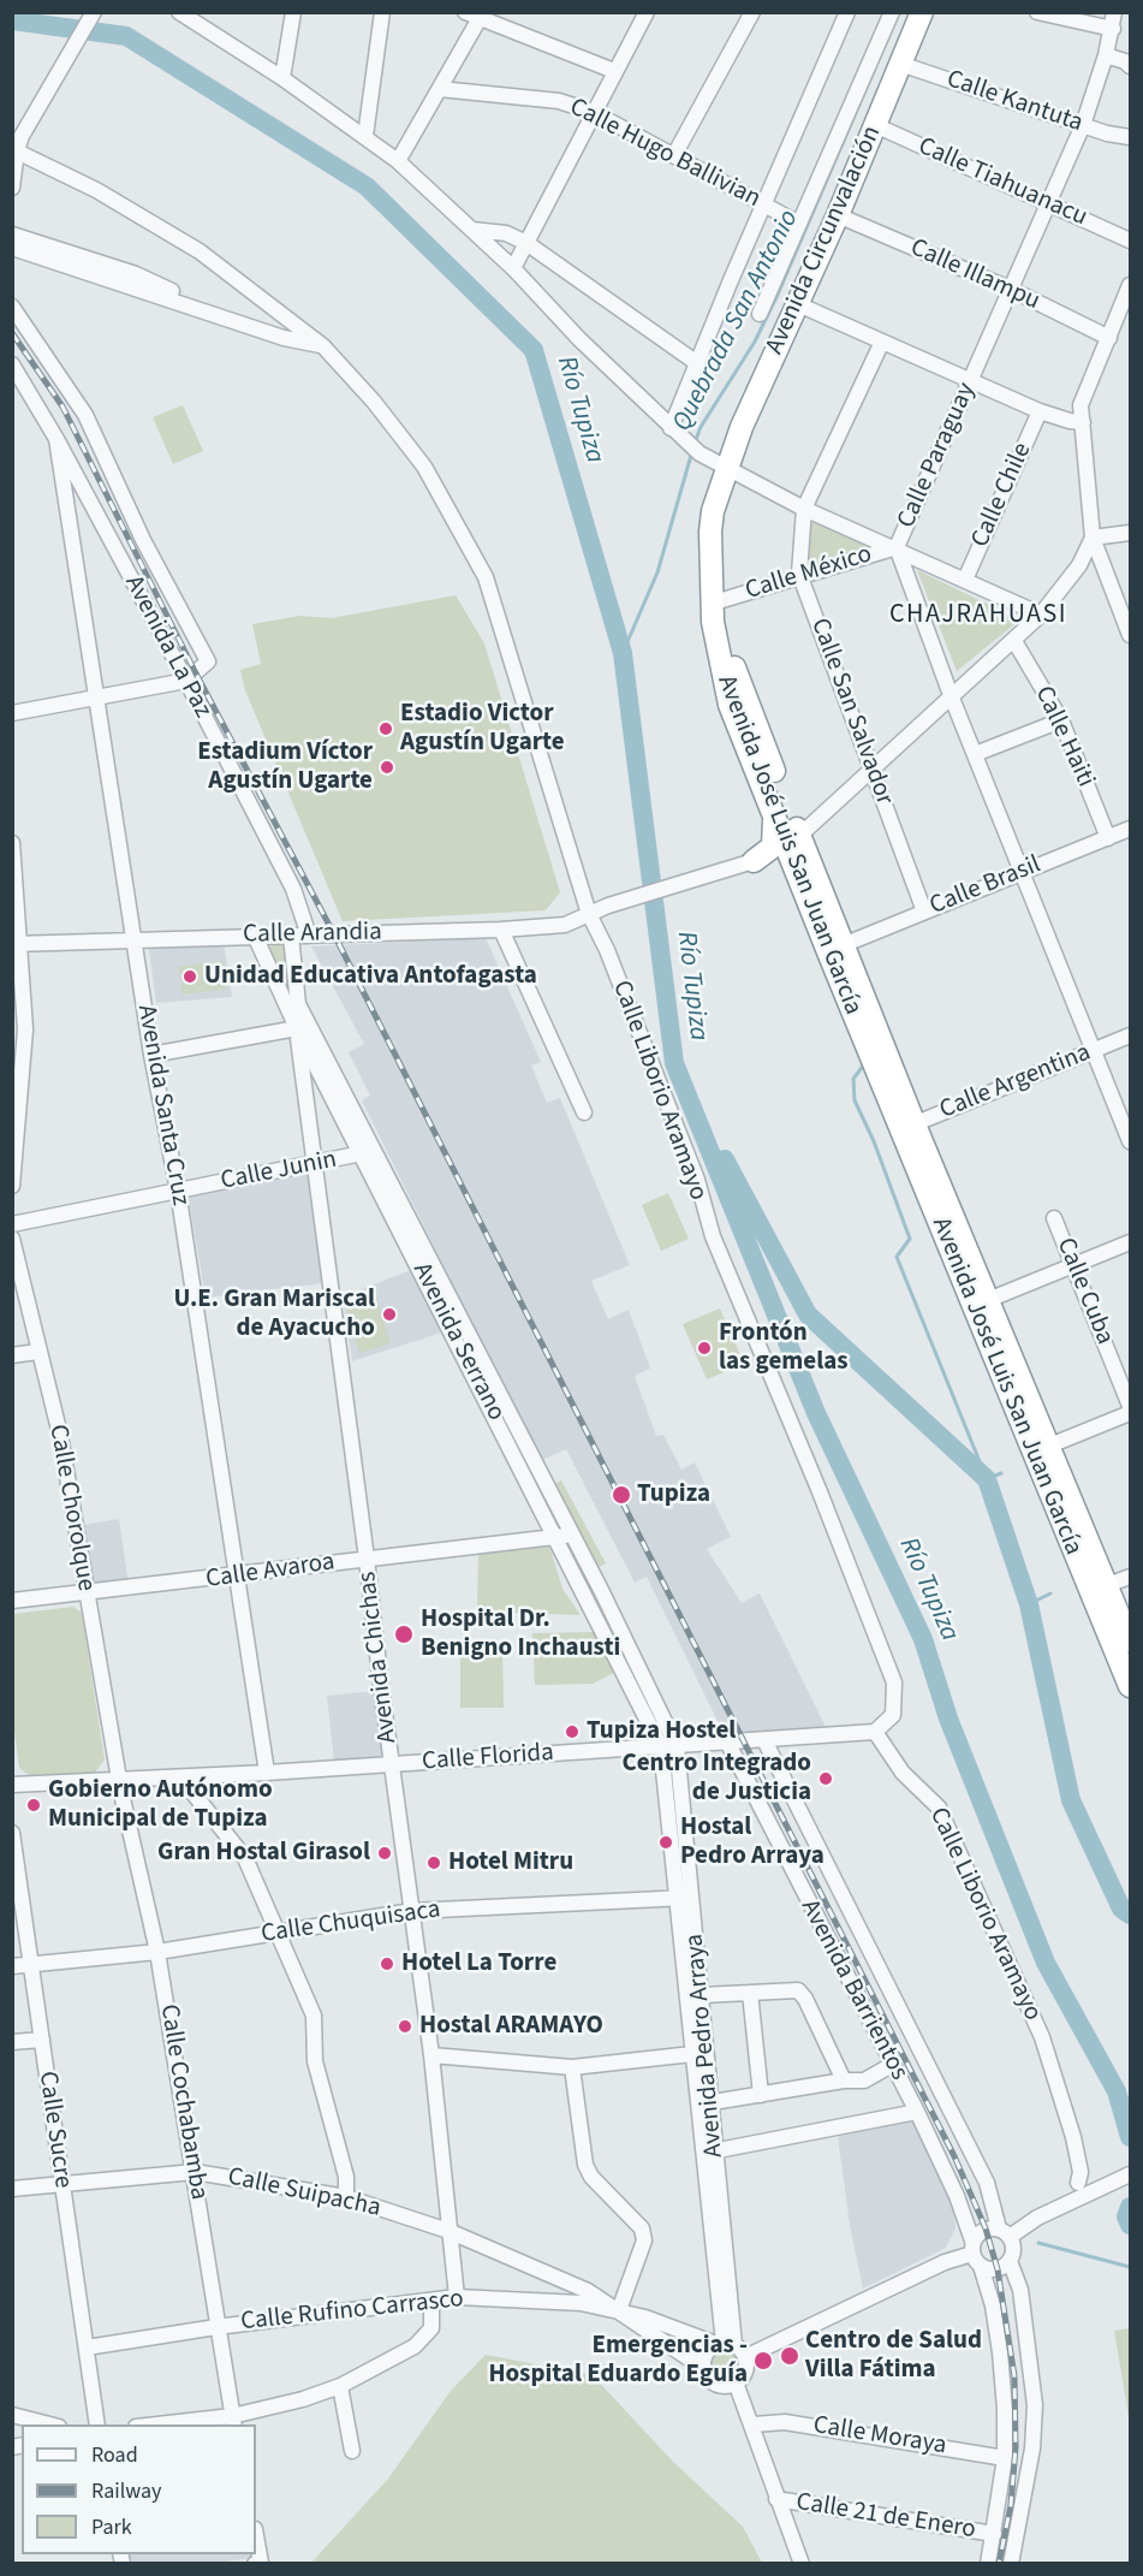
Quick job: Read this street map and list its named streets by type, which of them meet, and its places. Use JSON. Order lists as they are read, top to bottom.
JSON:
{
  "streets": {
    "highway": ["Avenida Circunvalación", "Avenida José Luis San Juan García"],
    "street": [
      "Calle Kantuta",
      "Calle Hugo Ballivian",
      "Calle Tiahuanacu",
      "Calle Illampu",
      "Calle Paraguay",
      "Calle Chile",
      "Calle México",
      "Avenida La Paz",
      "Calle San Salvador",
      "Calle Haiti",
      "Calle Brasil",
      "Calle Arandia",
      "Calle Argentina",
      "Calle Liborio Aramayo",
      "Avenida Santa Cruz",
      "Calle Junin",
      "Calle Cuba",
      "Avenida Serrano",
      "Calle Chorolque",
      "Calle Avaroa",
      "Avenida Chichas",
      "Calle Florida",
      "Calle Chuquisaca",
      "Avenida Barrientos",
      "Avenida Pedro Arraya",
      "Calle Cochabamba",
      "Calle Sucre",
      "Calle Suipacha",
      "Calle Rufino Carrasco",
      "Calle Moraya",
      "Calle 21 de Enero"
    ]
  },
  "crossings": [
    ["Calle Kantuta", "Avenida Circunvalación"],
    ["Calle Kantuta", "Calle Paraguay"],
    ["Calle Tiahuanacu", "Avenida Circunvalación"],
    ["Calle Tiahuanacu", "Calle Paraguay"],
    ["Avenida Circunvalación", "Calle Illampu"],
    ["Avenida Circunvalación", "Avenida José Luis San Juan García"],
    ["Calle Illampu", "Calle Paraguay"],
    ["Calle Paraguay", "Calle México"],
    ["Calle Paraguay", "Calle Brasil"],
    ["Calle Paraguay", "Calle Argentina"],
    ["Calle México", "Calle San Salvador"],
    ["Calle México", "Avenida José Luis San Juan García"],
    ["Avenida La Paz", "Calle Arandia"],
    ["Avenida La Paz", "Avenida Santa Cruz"],
    ["Calle San Salvador", "Calle Brasil"],
    ["Calle Haiti", "Calle Brasil"],
    ["Avenida José Luis San Juan García", "Calle Brasil"],
    ["Avenida José Luis San Juan García", "Calle Argentina"],
    ["Calle Arandia", "Calle Liborio Aramayo"],
    ["Calle Arandia", "Avenida Santa Cruz"],
    ["Calle Arandia", "Avenida Serrano"],
    ["Calle Liborio Aramayo", "Calle Florida"],
    ["Avenida Santa Cruz", "Calle Junin"],
    ["Avenida Santa Cruz", "Calle Avaroa"],
    ["Avenida Santa Cruz", "Calle Florida"],
    ["Calle Junin", "Avenida Serrano"],
    ["Calle Junin", "Avenida Chichas"],
    ["Avenida Serrano", "Calle Avaroa"],
    ["Avenida Serrano", "Avenida Chichas"],
    ["Avenida Serrano", "Calle Florida"],
    ["Avenida Serrano", "Avenida Pedro Arraya"],
    ["Calle Chorolque", "Calle Avaroa"],
    ["Calle Chorolque", "Calle Florida"],
    ["Calle Chorolque", "Calle Cochabamba"],
    ["Calle Avaroa", "Avenida Chichas"],
    ["Avenida Chichas", "Calle Florida"],
    ["Avenida Chichas", "Calle Chuquisaca"],
    ["Avenida Chichas", "Calle Suipacha"],
    ["Avenida Chichas", "Calle Rufino Carrasco"],
    ["Calle Florida", "Avenida Barrientos"],
    ["Calle Florida", "Avenida Pedro Arraya"],
    ["Calle Florida", "Calle Cochabamba"],
    ["Calle Chuquisaca", "Avenida Pedro Arraya"],
    ["Calle Chuquisaca", "Calle Cochabamba"],
    ["Calle Chuquisaca", "Calle Sucre"],
    ["Avenida Barrientos", "Calle Moraya"],
    ["Avenida Barrientos", "Calle 21 de Enero"],
    ["Avenida Pedro Arraya", "Calle Suipacha"],
    ["Calle Cochabamba", "Calle Suipacha"],
    ["Calle Cochabamba", "Calle Rufino Carrasco"],
    ["Calle Sucre", "Calle Suipacha"],
    ["Calle Sucre", "Calle Rufino Carrasco"],
    ["Calle Suipacha", "Calle Rufino Carrasco"]
  ],
  "districts": ["CHAJRAHUASI"],
  "water": ["Quebrada San Antonio", "Río Tupiza"],
  "places": [
    "Estadio Victor Agustín Ugarte",
    "Estadium Víctor Agustín Ugarte",
    "Unidad Educativa Antofagasta",
    "U.E. Gran Mariscal de Ayacucho",
    "Frontón las gemelas",
    "Tupiza",
    "Hospital Dr. Benigno Inchausti",
    "Tupiza Hostel",
    "Centro Integrado de Justicia",
    "Gobierno Autónomo Municipal de Tupiza",
    "Hostal Pedro Arraya",
    "Gran Hostal Girasol",
    "Hotel Mitru",
    "Hotel La Torre",
    "Hostal ARAMAYO",
    "Centro de Salud Villa Fátima",
    "Emergencias - Hospital Eduardo Eguía"
  ],
  "legend": ["Road", "Railway", "Park"]
}
